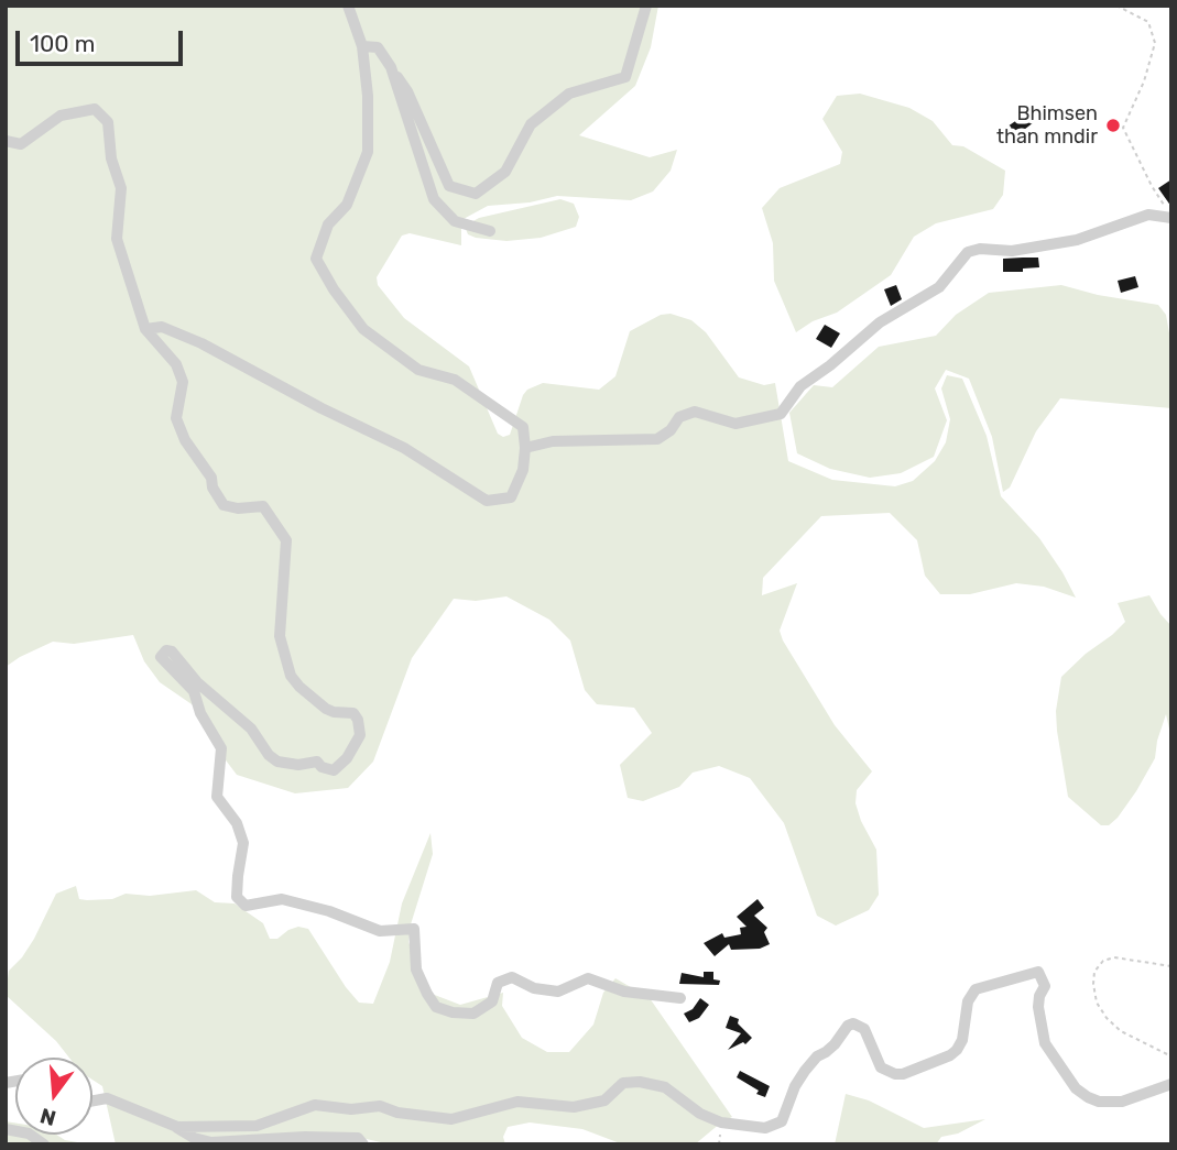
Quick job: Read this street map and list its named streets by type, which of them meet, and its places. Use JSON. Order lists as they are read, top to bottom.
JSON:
{
  "places": ["Bhimsen than mndir"],
  "scale_bar": "100 m",
  "north": "bottom"
}
